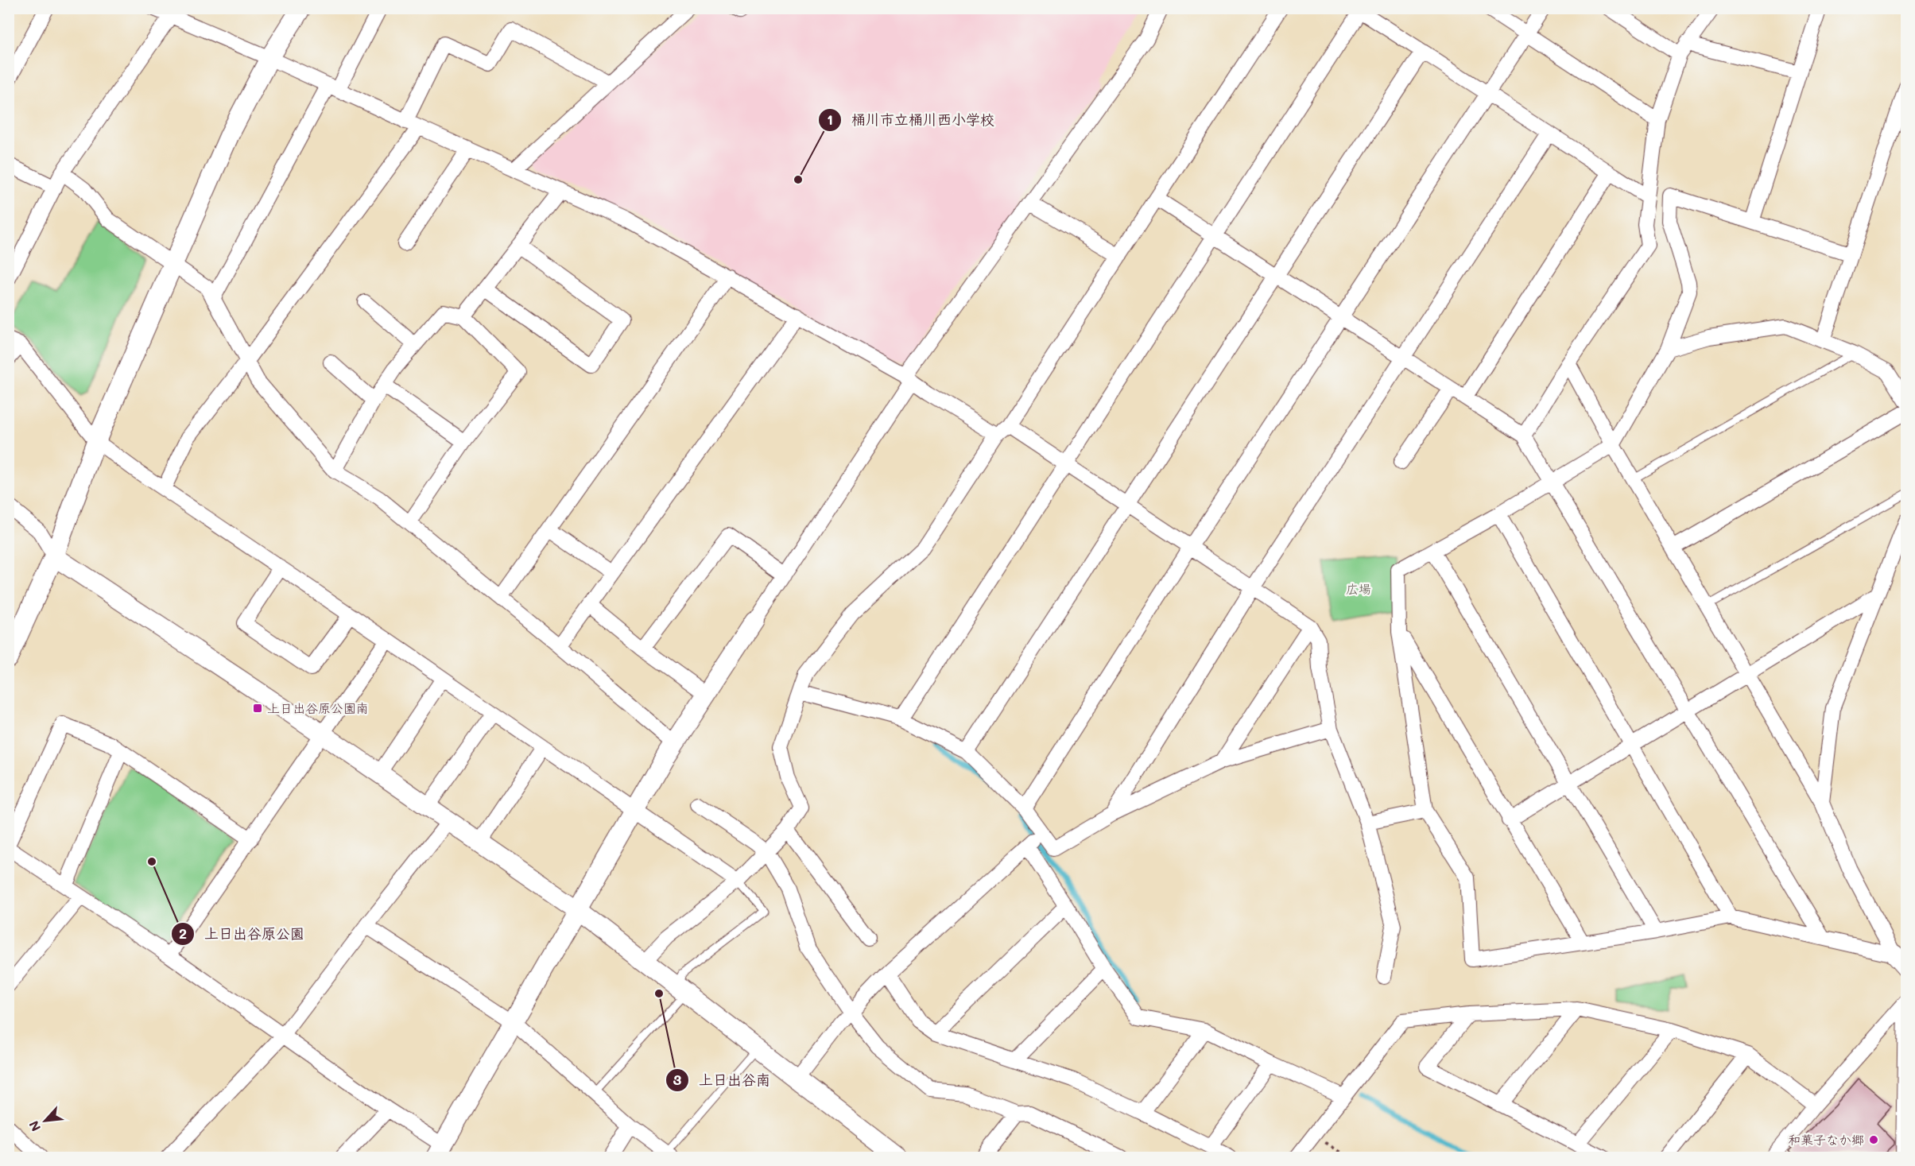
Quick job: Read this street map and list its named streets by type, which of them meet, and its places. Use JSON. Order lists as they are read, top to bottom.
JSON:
{
  "parks": ["広場"],
  "places": {
    "other": [
      "桶川市立桶川西小学校",
      "上日出谷原公園",
      "上日出谷南",
      "和菓子なか郷"
    ],
    "transit": ["上日出谷原公園南"]
  },
  "north": "bottom left"
}
